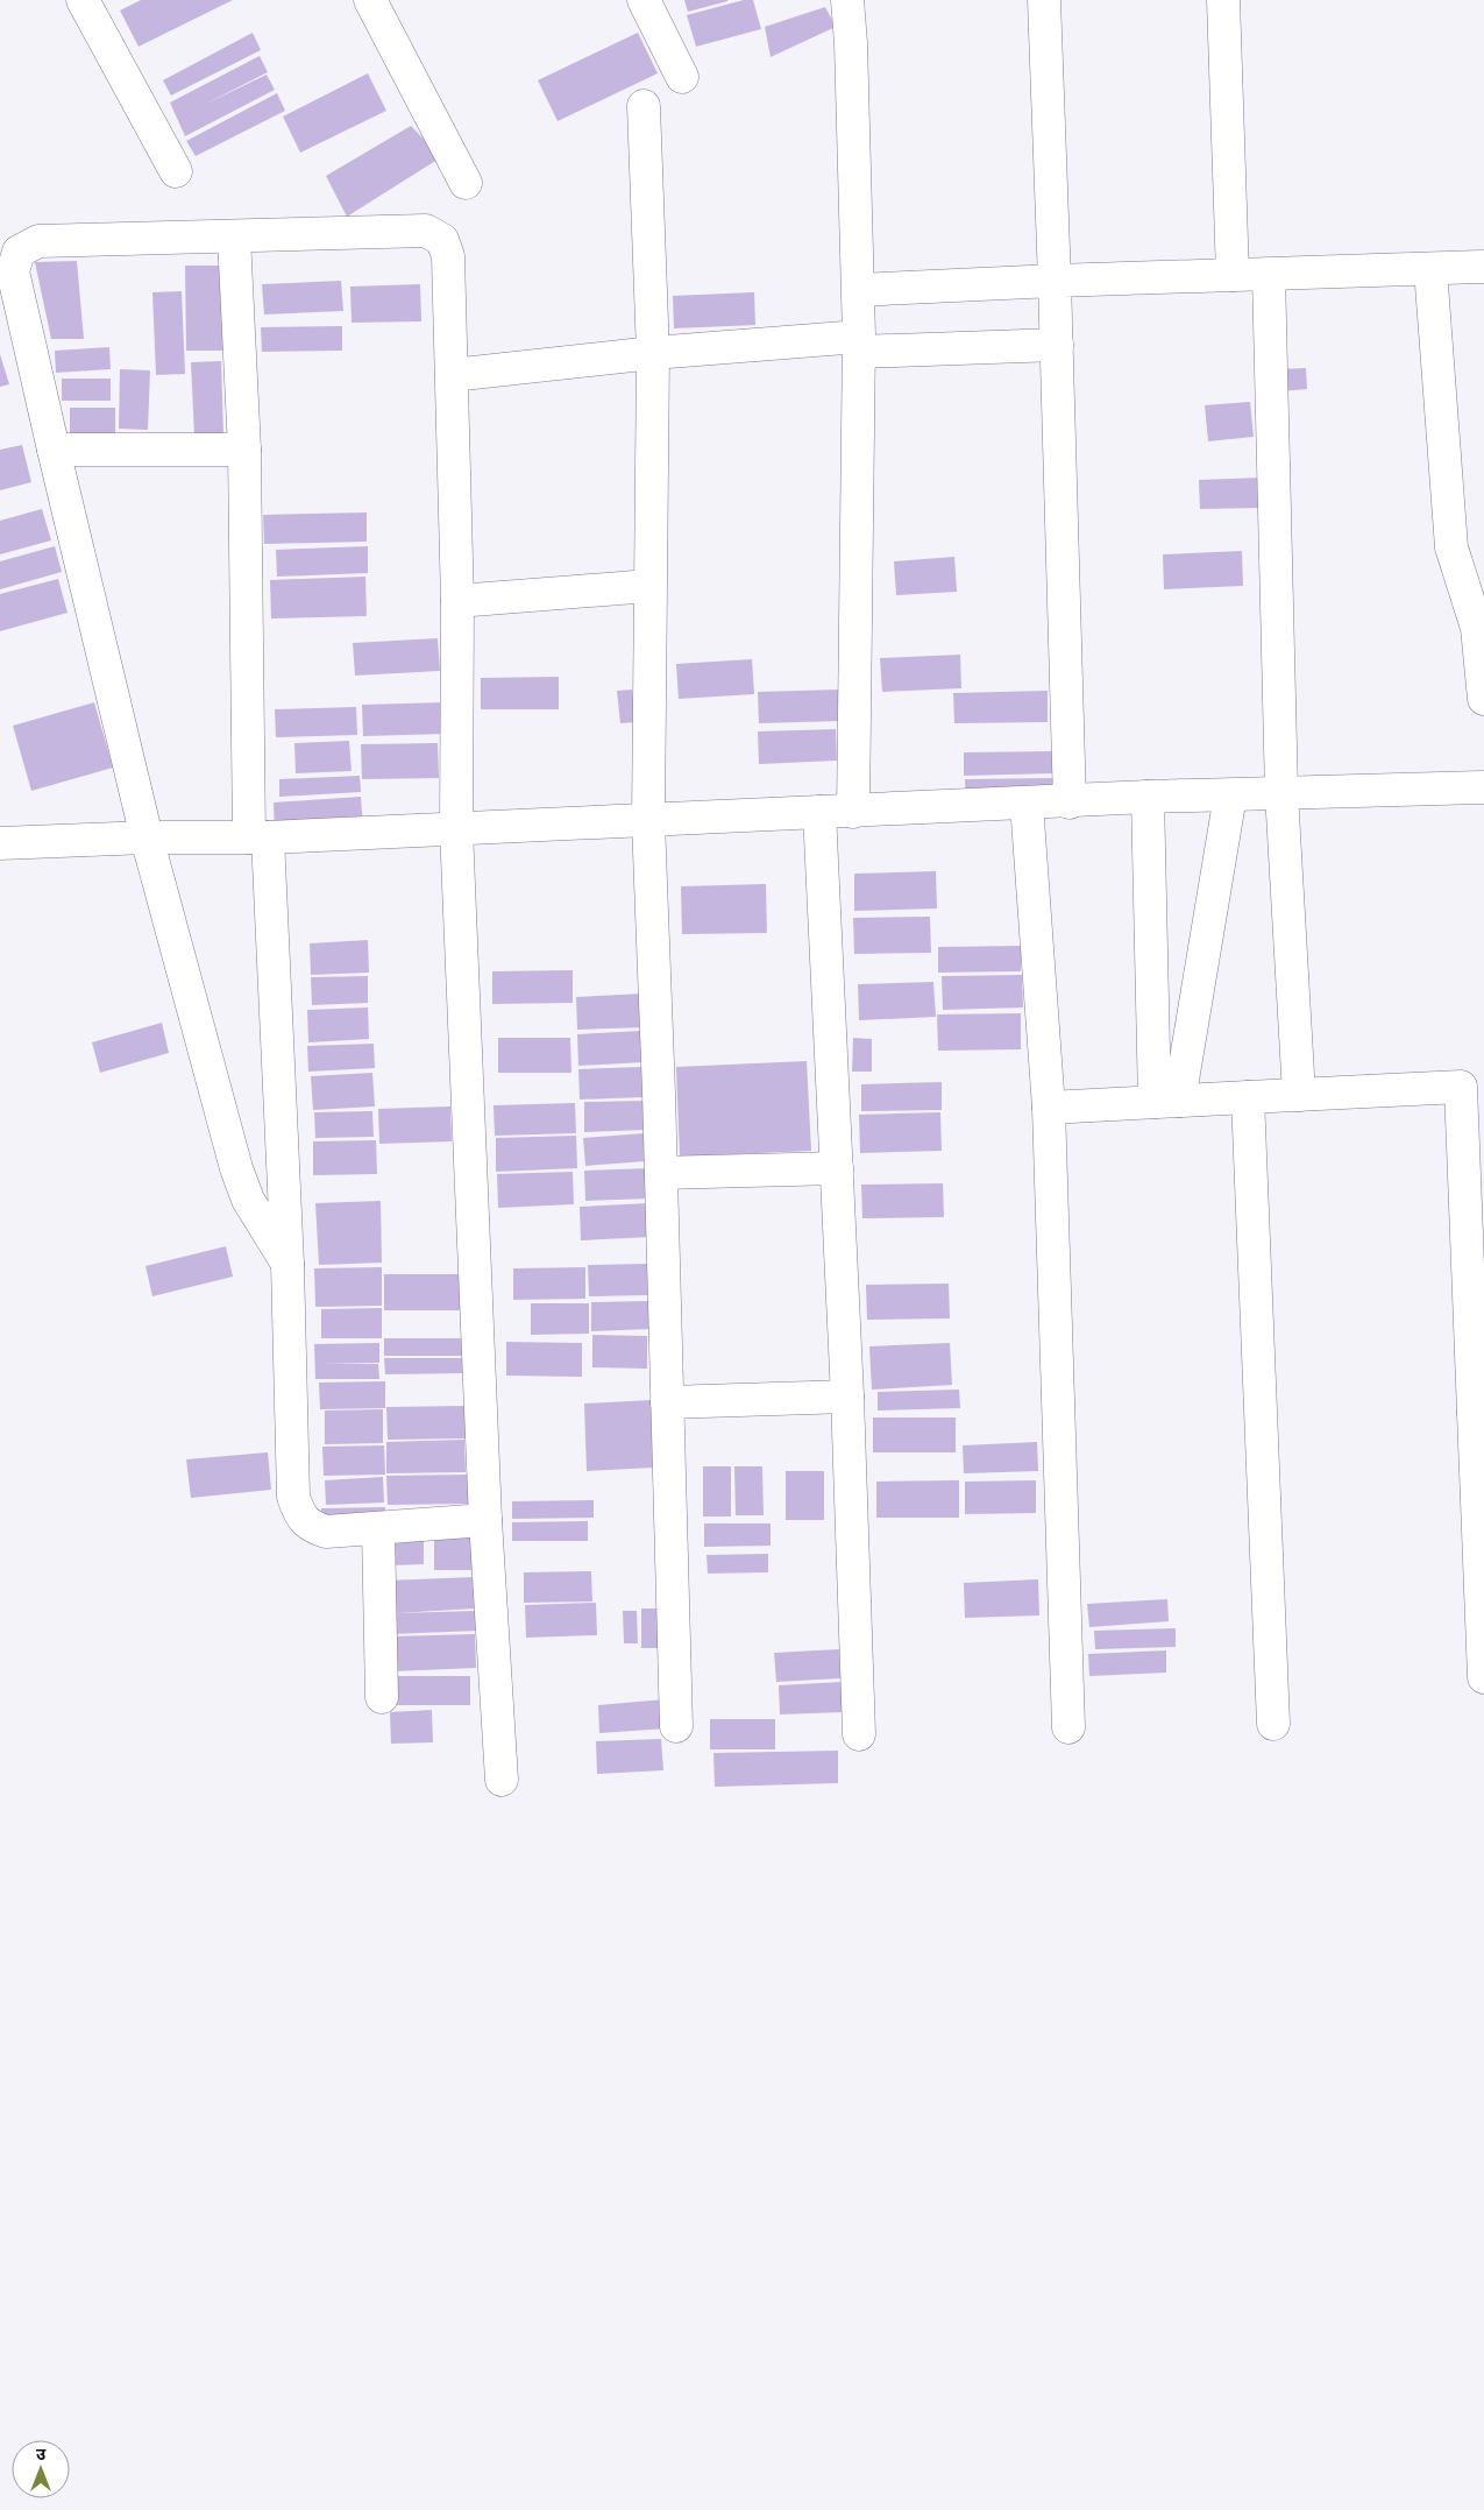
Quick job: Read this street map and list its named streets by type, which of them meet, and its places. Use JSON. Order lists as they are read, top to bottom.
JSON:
{
  "north": "top"
}
